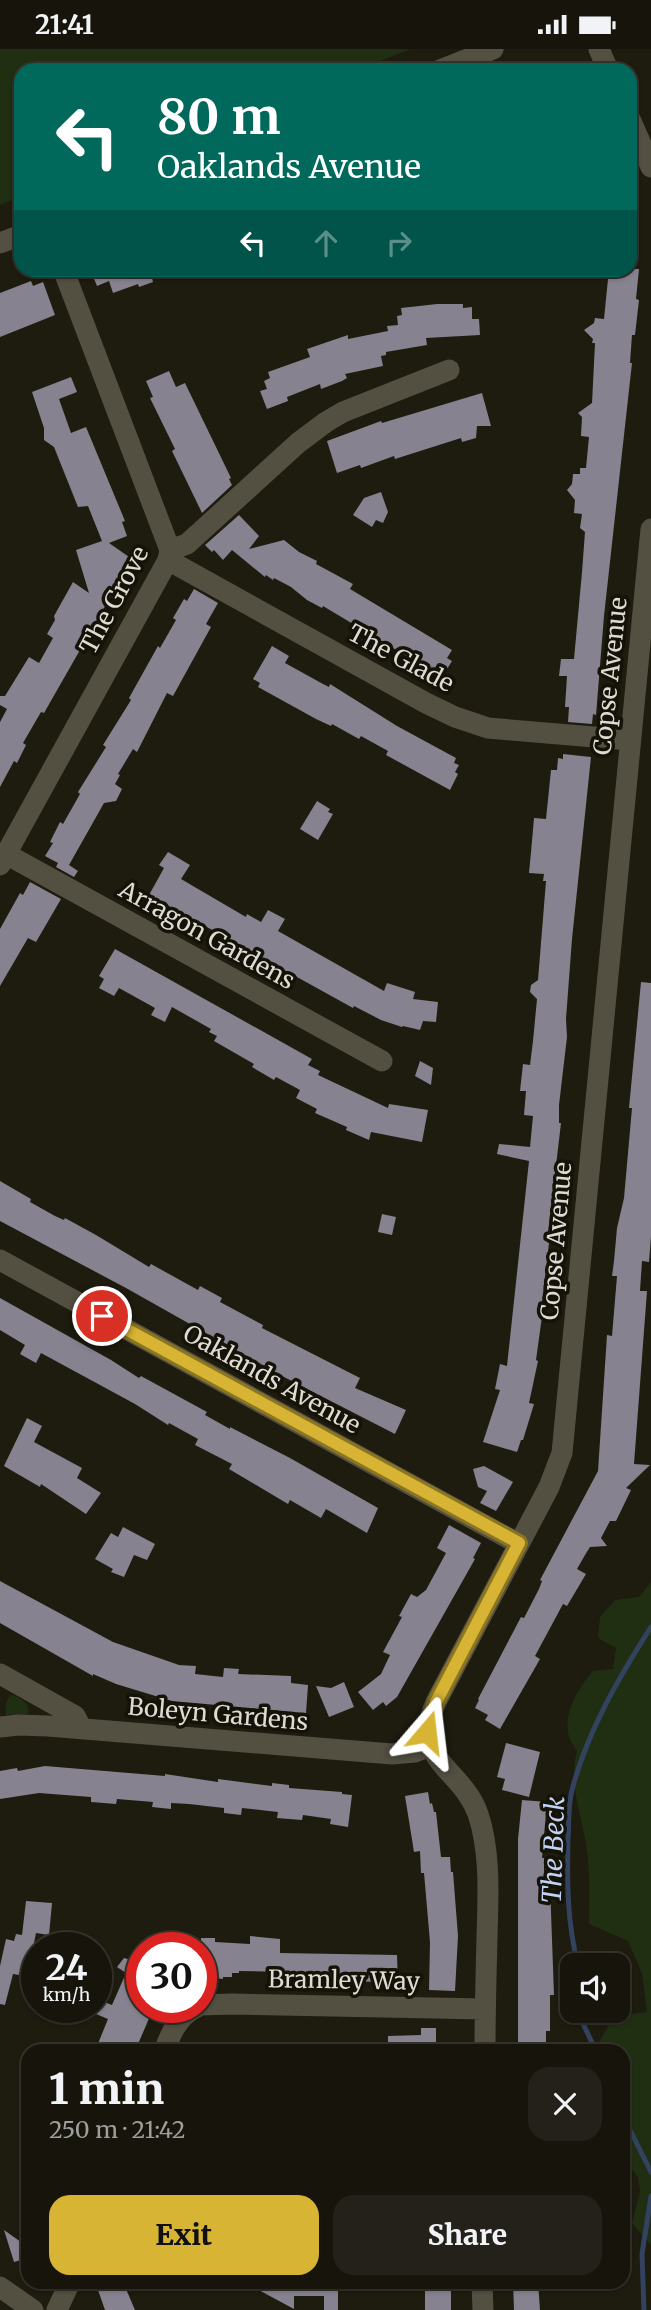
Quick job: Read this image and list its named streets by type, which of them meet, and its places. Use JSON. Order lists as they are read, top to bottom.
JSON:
{
  "streets": {
    "street": [
      "The Grove",
      "The Glade",
      "Copse Avenue",
      "Arragon Gardens",
      "Oaklands Avenue",
      "Boleyn Gardens",
      "Bramley Way"
    ]
  },
  "crossings": [
    ["The Grove", "The Glade"],
    ["The Grove", "Arragon Gardens"],
    ["The Glade", "Copse Avenue"],
    ["Copse Avenue", "Oaklands Avenue"],
    ["Copse Avenue", "Boleyn Gardens"]
  ],
  "water": ["The Beck"],
  "page": {
    "status": "21:41",
    "turn": ["80 m", "Oaklands Avenue"],
    "speed": "24 km/h",
    "limit": "30",
    "heading": ["1 min", "250 m · 21:42"],
    "buttons": ["Exit", "Share"]
  }
}
